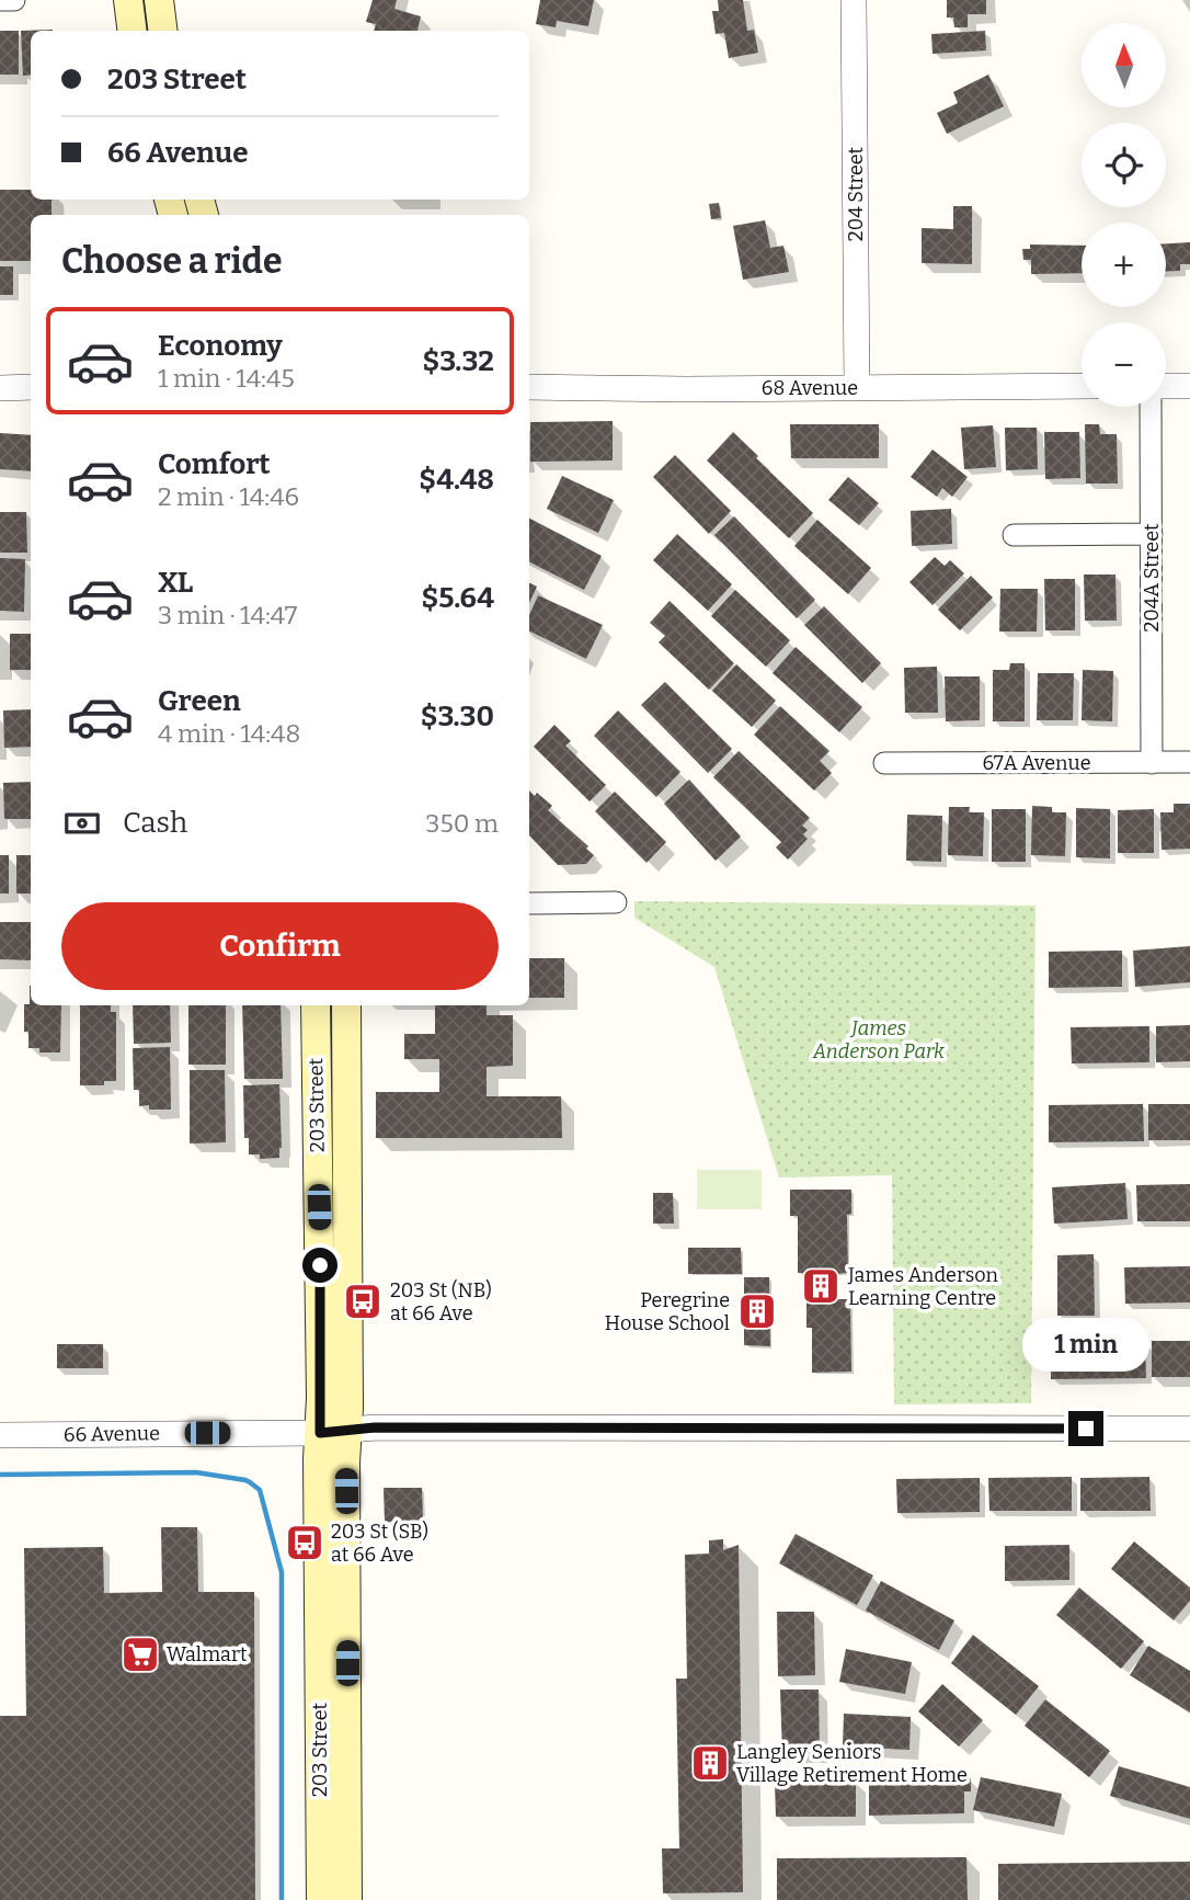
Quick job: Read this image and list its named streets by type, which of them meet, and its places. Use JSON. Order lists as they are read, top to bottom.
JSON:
{
  "streets": {
    "main road": ["203 Street"],
    "street": [
      "204 Street",
      "68 Avenue",
      "204A Street",
      "67A Avenue",
      "66 Avenue"
    ]
  },
  "crossings": [
    ["204 Street", "68 Avenue"],
    ["204A Street", "67A Avenue"],
    ["203 Street", "66 Avenue"]
  ],
  "parks": ["James Anderson Park"],
  "places": {
    "building": ["James Anderson Learning Centre", "Peregrine House School", "Langley Seniors Village Retirement Home"],
    "bus stop": ["203 St (NB) at 66 Ave", "203 St (SB) at 66 Ave"],
    "supermarket": ["Walmart"]
  },
  "north": "top",
  "page": {
    "map_buttons": ["+", "−"],
    "banner": ["203 Street", "66 Avenue"],
    "heading": "Choose a ride",
    "list": [
      {
        "name": "Economy",
        "note": "1 min · 14:45",
        "value": "$3.32"
      },
      {
        "name": "Comfort",
        "note": "2 min · 14:46",
        "value": "$4.48"
      },
      {
        "name": "XL",
        "note": "3 min · 14:47",
        "value": "$5.64"
      },
      {
        "name": "Green",
        "note": "4 min · 14:48",
        "value": "$3.30"
      }
    ],
    "pay": ["Cash", "350 m"],
    "buttons": "Confirm",
    "bubble": "1 min"
  }
}
